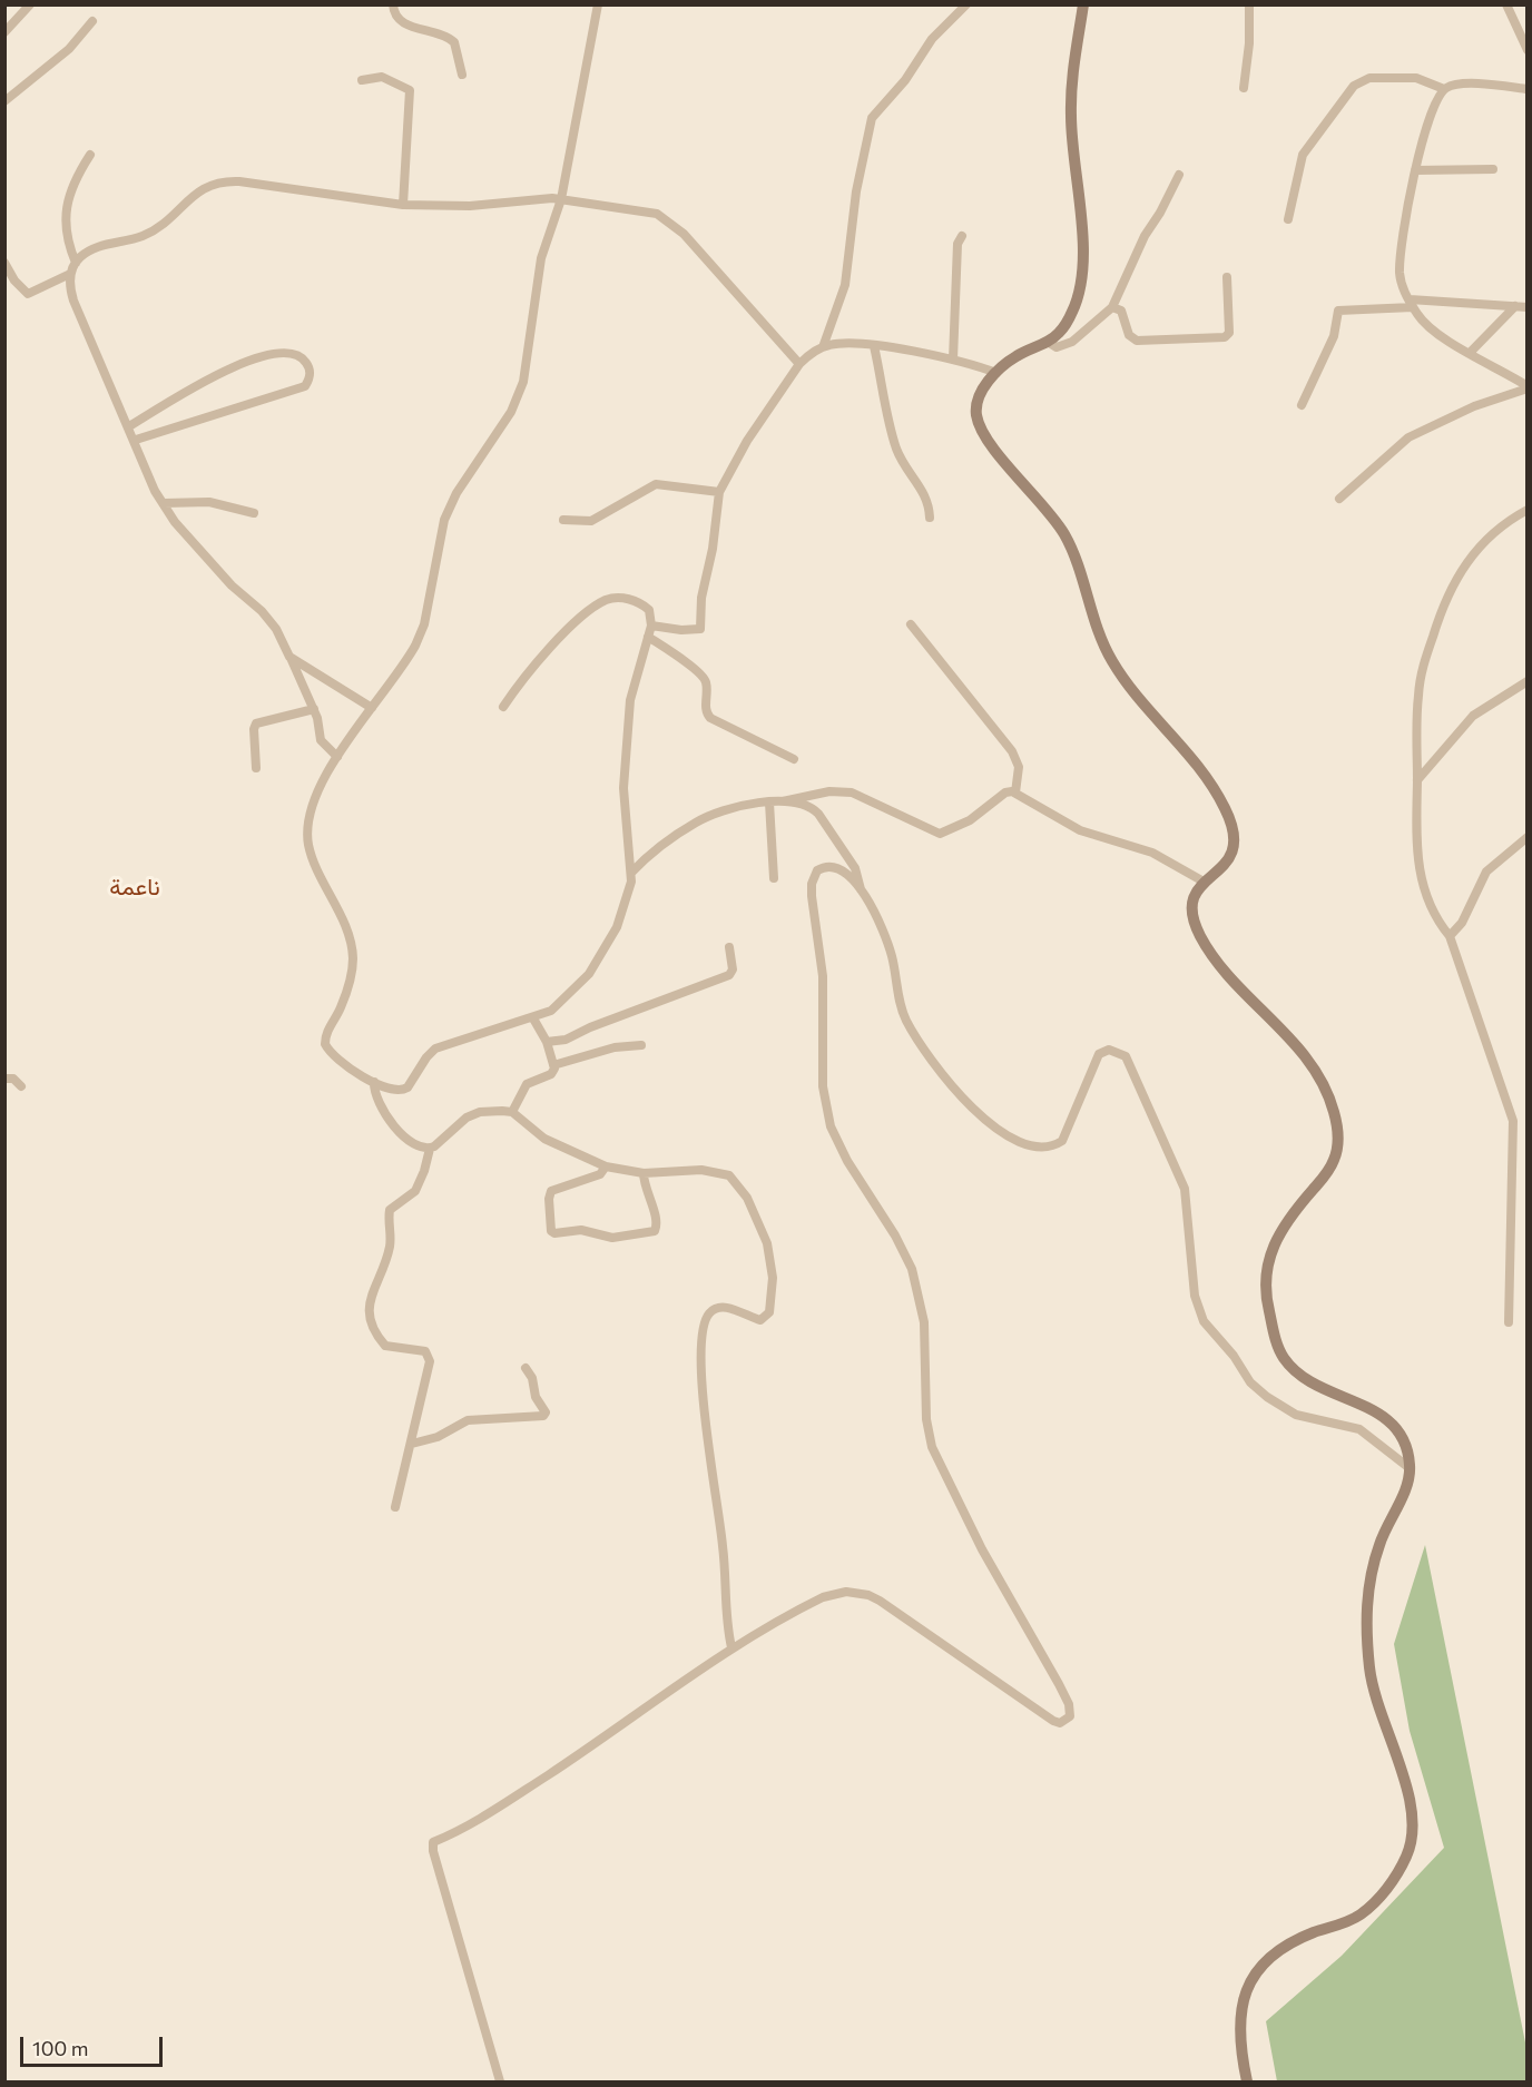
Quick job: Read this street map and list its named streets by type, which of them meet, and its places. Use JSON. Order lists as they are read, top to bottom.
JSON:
{
  "districts": ["ناعمة"],
  "scale_bar": "100 m"
}
